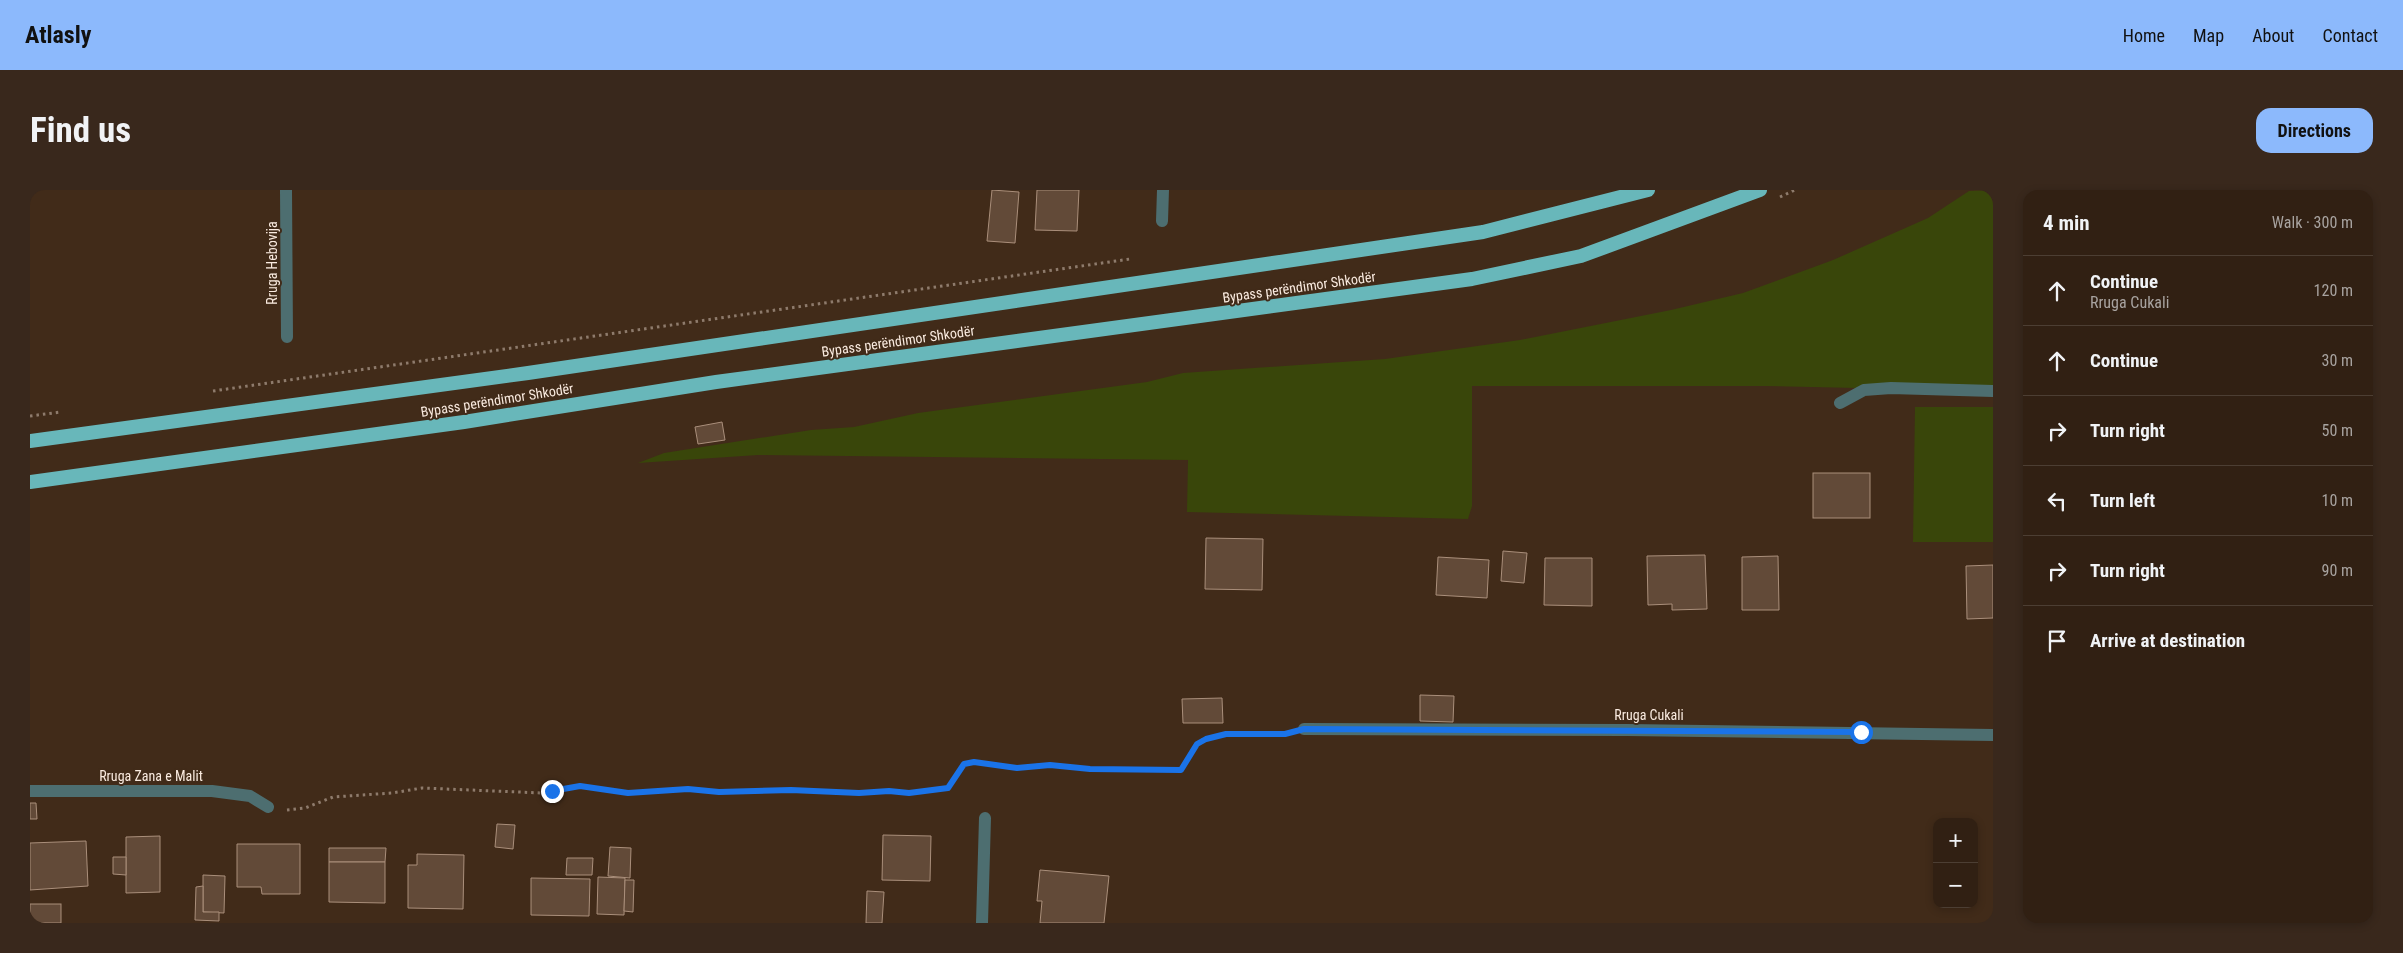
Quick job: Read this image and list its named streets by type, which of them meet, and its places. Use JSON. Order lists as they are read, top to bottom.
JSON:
{
  "streets": {
    "highway": ["Bypass perëndimor Shkodër"],
    "street": ["Rruga Hebovija", "Rruga Cukali", "Rruga Zana e Malit"]
  },
  "page": {
    "header": "Atlasly",
    "nav": [
      "Home",
      "Map",
      "About",
      "Contact"
    ],
    "buttons": "Directions",
    "title": "Find us",
    "heading": ["4 min", "Walk · 300 m"],
    "list": [
      ["Continue", "Rruga Cukali", "120 m"],
      ["Continue", "30 m"],
      ["Turn right", "50 m"],
      ["Turn left", "10 m"],
      ["Turn right", "90 m"],
      "Arrive at destination"
    ],
    "map_buttons": ["+", "−"]
  }
}
